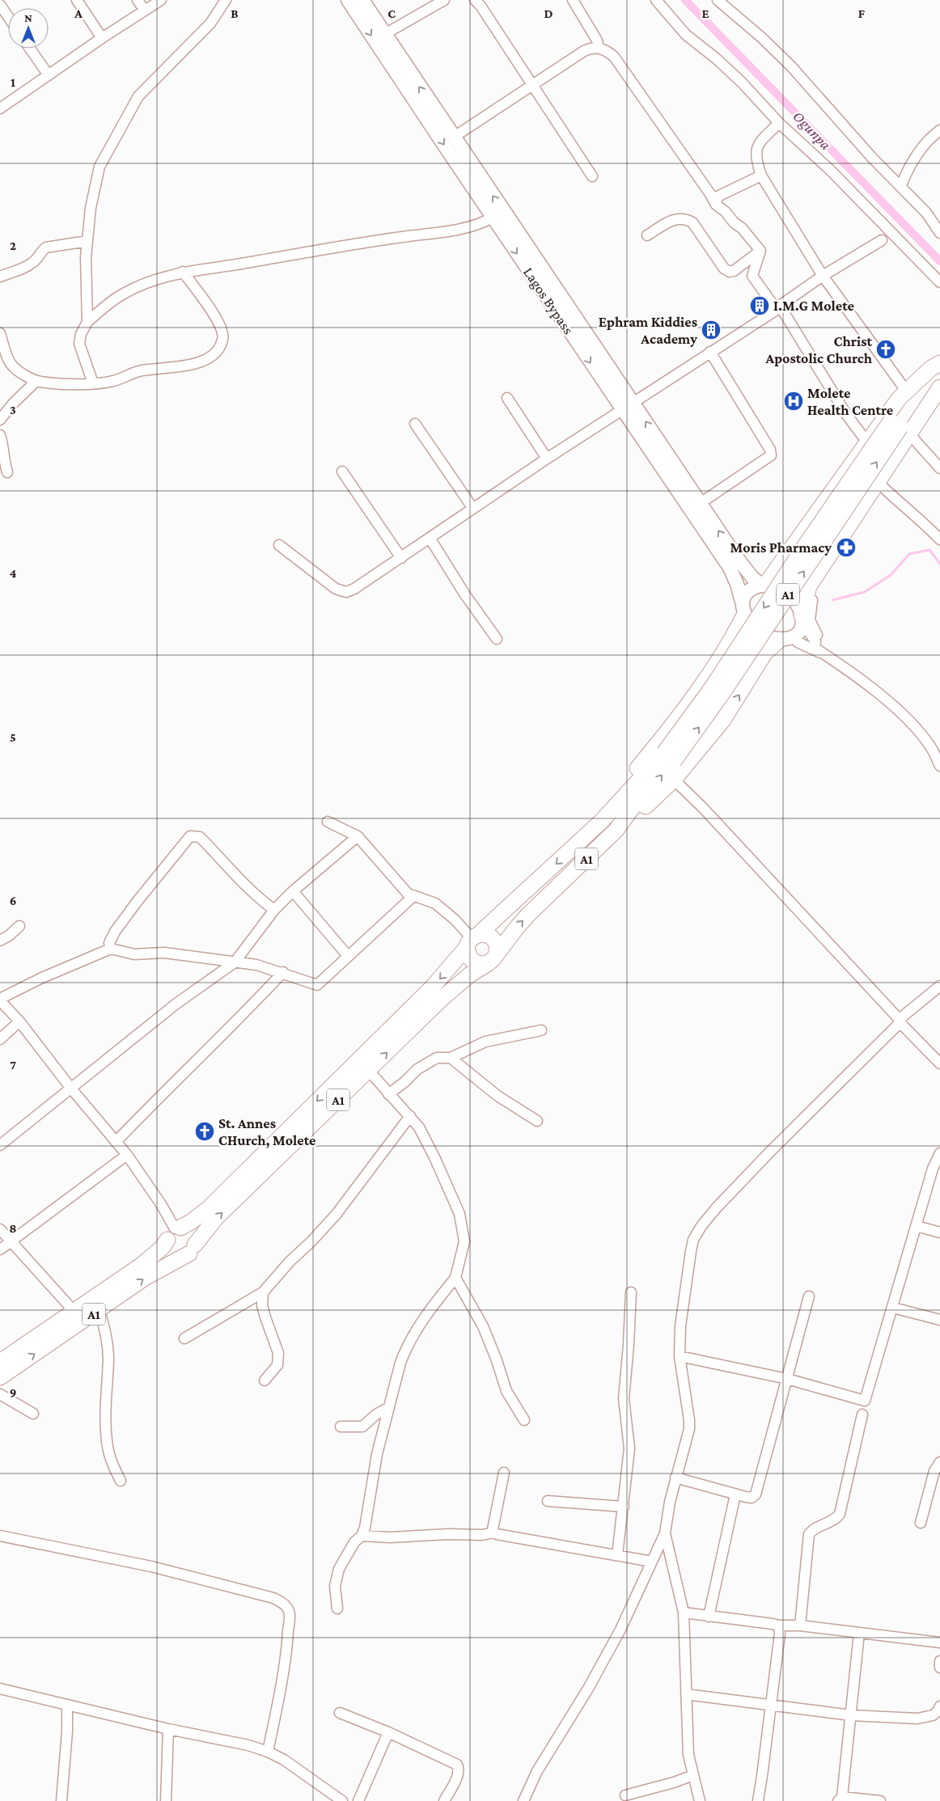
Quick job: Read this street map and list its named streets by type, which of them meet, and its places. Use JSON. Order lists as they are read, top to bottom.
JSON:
{
  "streets": {
    "highway": ["A1"],
    "main road": ["Lagos Bypass"]
  },
  "water": ["Ogunpa"],
  "places": {
    "building": ["I.M.G Molete", "Ephram Kiddies Academy"],
    "church": ["Christ Apostolic Church", "St. Annes CHurch, Molete"],
    "hospital": ["Molete Health Centre"],
    "pharmacy": ["Moris Pharmacy"]
  },
  "north": "top",
  "grid": {
    "columns": [
      "A",
      "B",
      "C",
      "D",
      "E",
      "F"
    ],
    "rows": [
      "1",
      "2",
      "3",
      "4",
      "5",
      "6",
      "7",
      "8",
      "9"
    ]
  }
}
